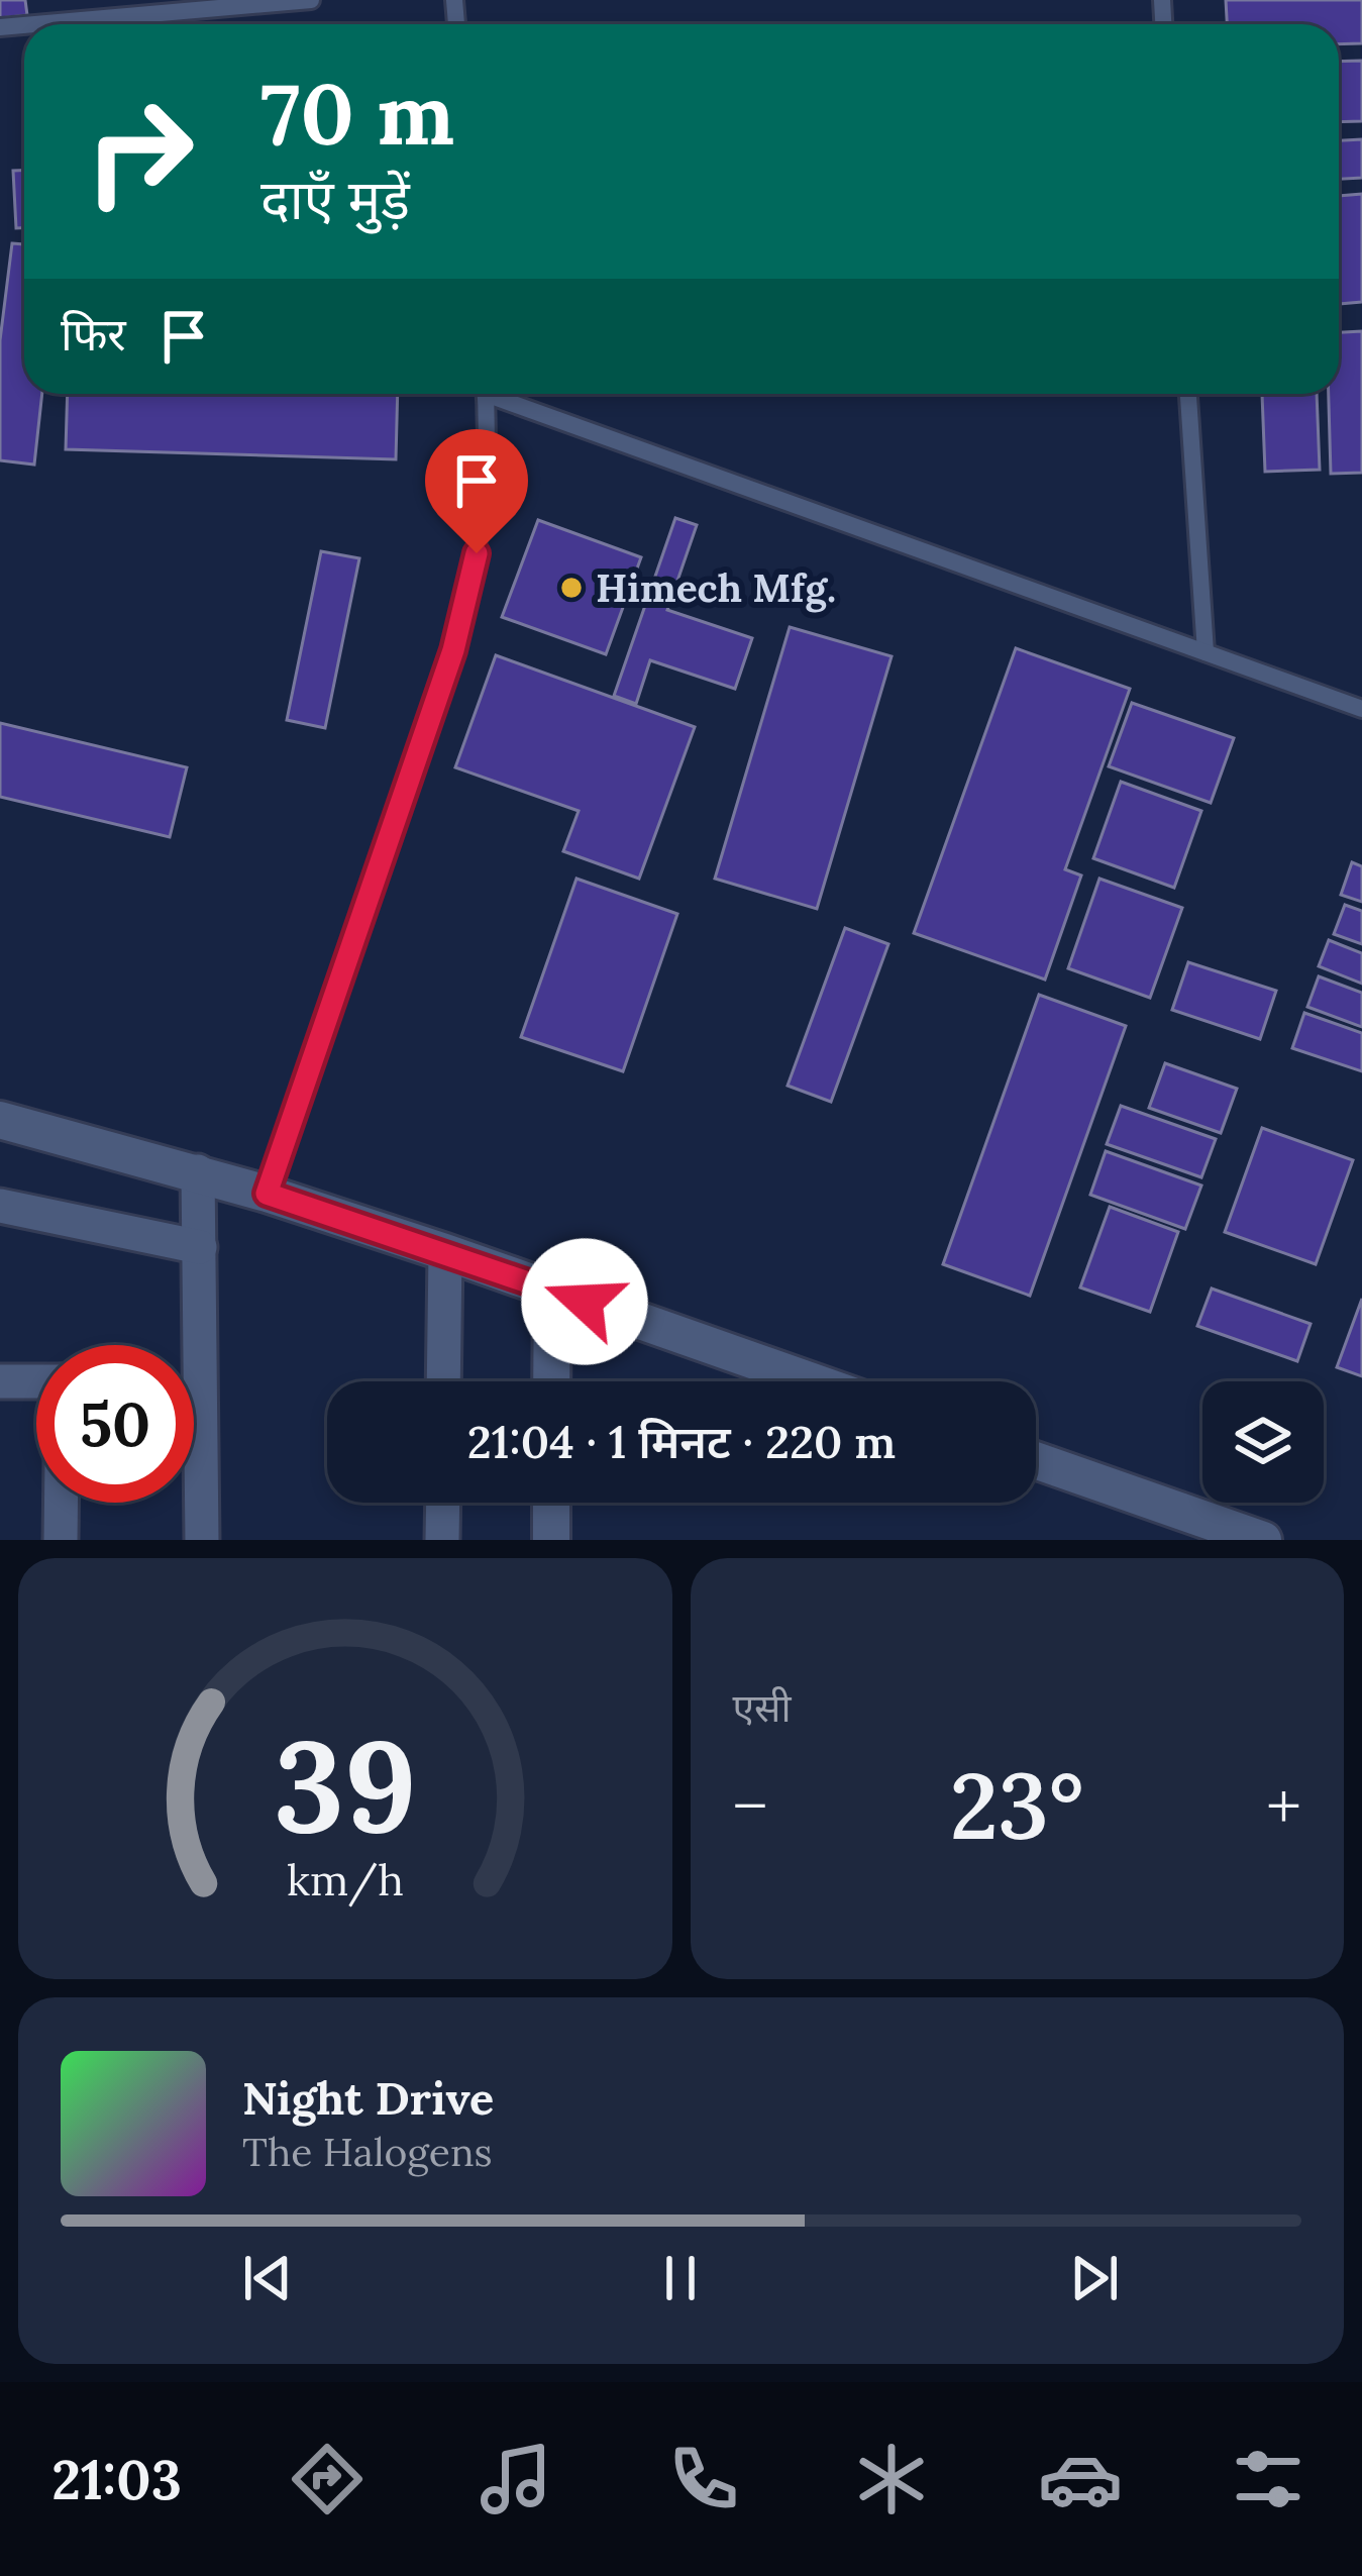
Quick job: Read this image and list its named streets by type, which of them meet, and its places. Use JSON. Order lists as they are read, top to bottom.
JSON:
{
  "places": ["Himech Mfg."],
  "page": {
    "turn": ["70 m", "दाएँ मुड़ें"],
    "then": "फिर",
    "limit": "50",
    "trip": "21:04 · 1 मिनट · 220 m",
    "tile": "एसी",
    "heat": ["−", "23°", "+"],
    "song": ["Night Drive", "The Halogens"],
    "tabs": "21:03",
    "gauge": ["39", "km/h"]
  }
}
